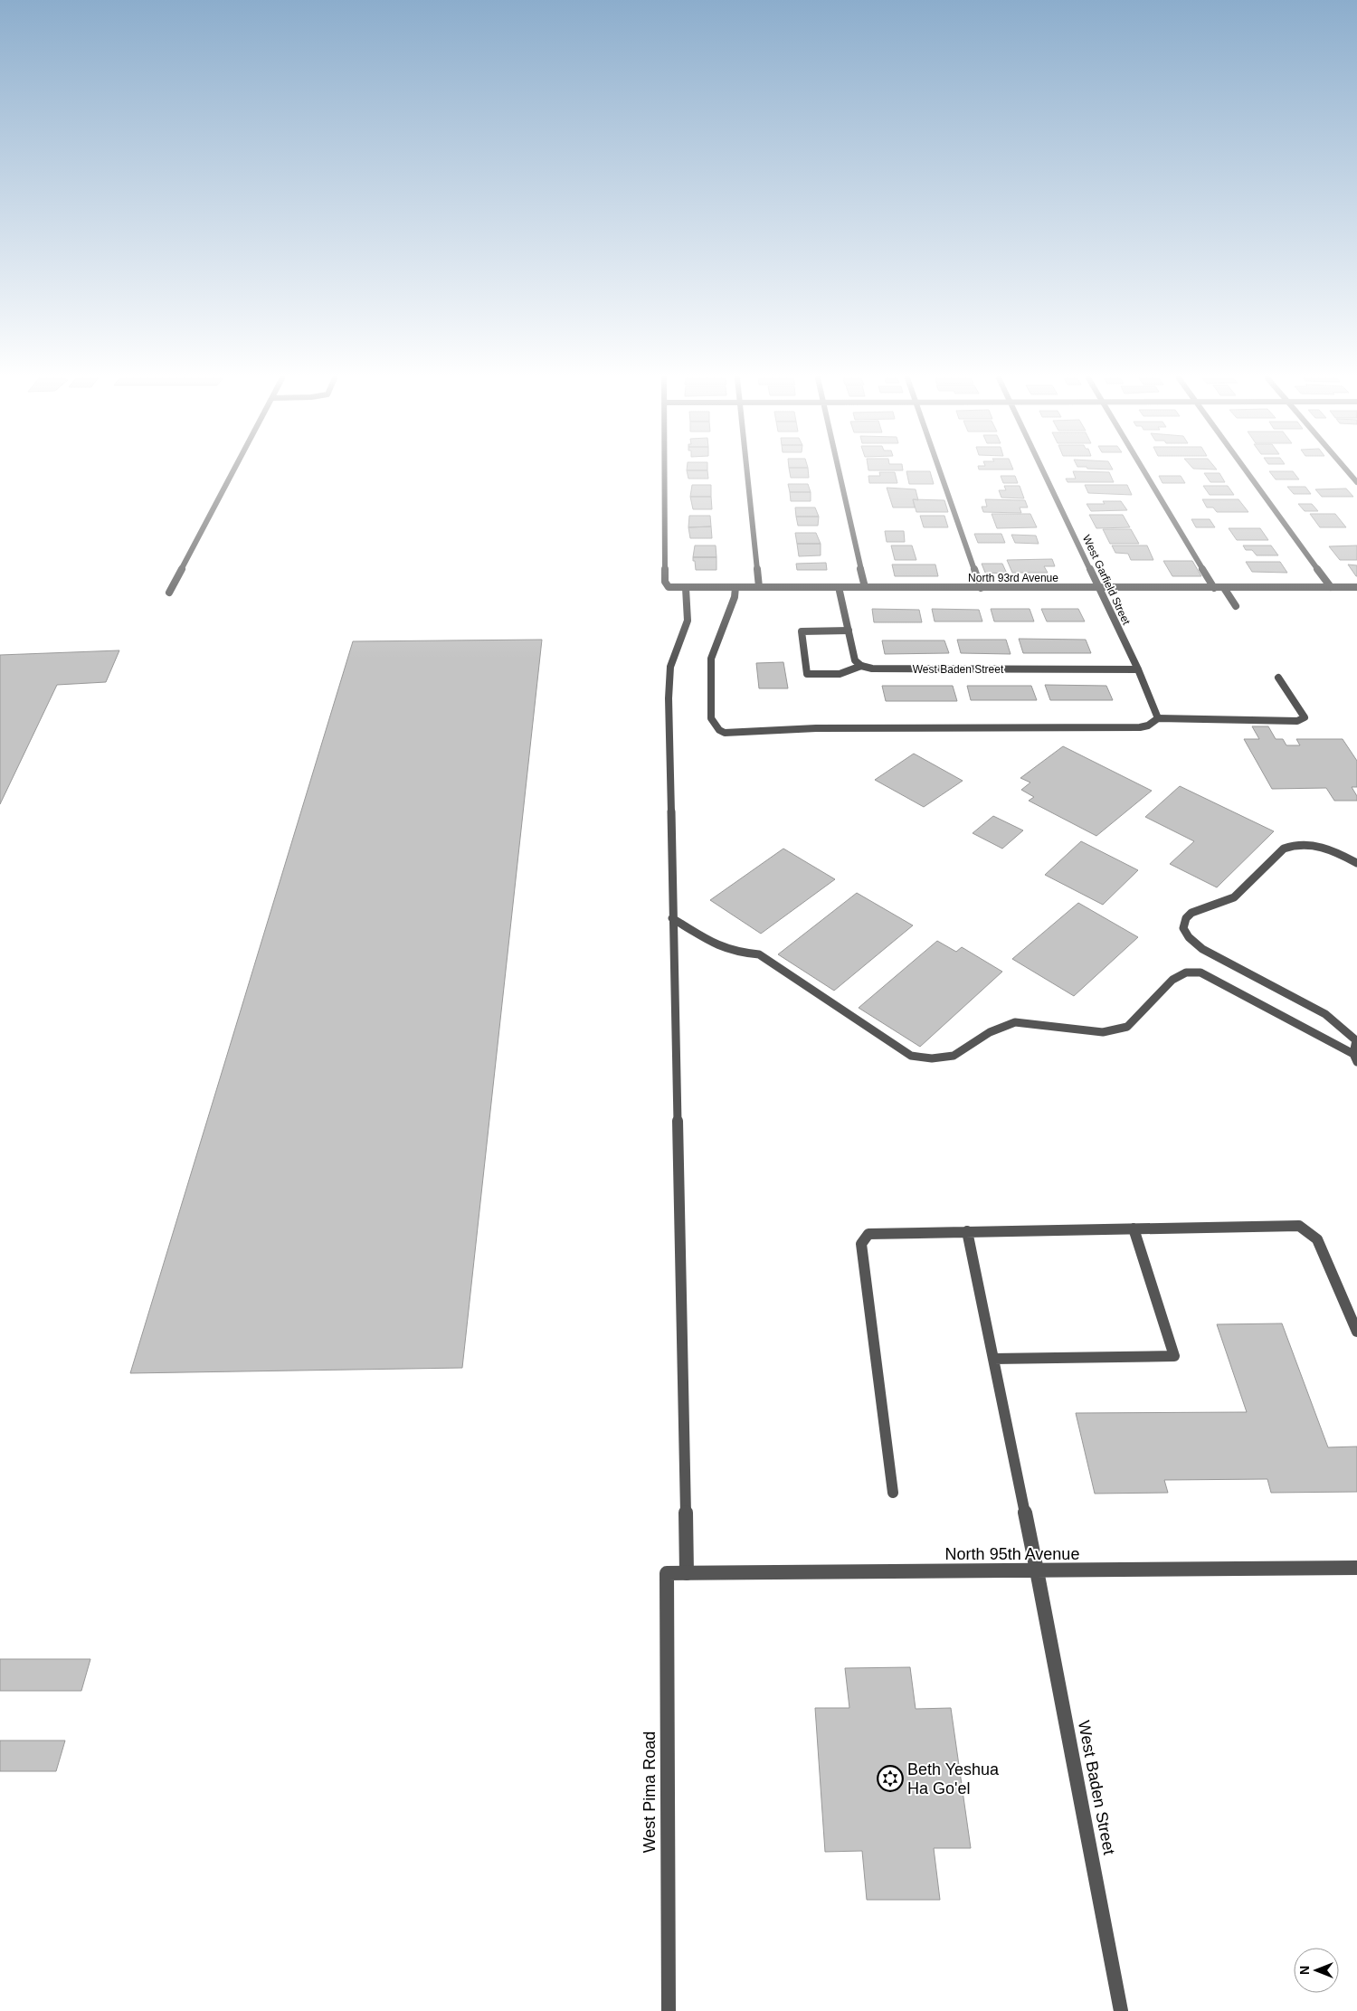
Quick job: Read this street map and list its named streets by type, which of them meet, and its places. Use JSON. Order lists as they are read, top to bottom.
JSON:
{
  "streets": {
    "street": [
      "North 93rd Avenue",
      "West Garfield Street",
      "West Baden Street",
      "North 95th Avenue",
      "West Pima Road"
    ]
  },
  "crossings": [
    ["North 93rd Avenue", "West Garfield Street"],
    ["West Garfield Street", "West Baden Street"],
    ["West Baden Street", "North 95th Avenue"],
    ["North 95th Avenue", "West Pima Road"]
  ],
  "places": {
    "synagogue": ["Beth Yeshua Ha Go'el"]
  },
  "north": "left"
}
